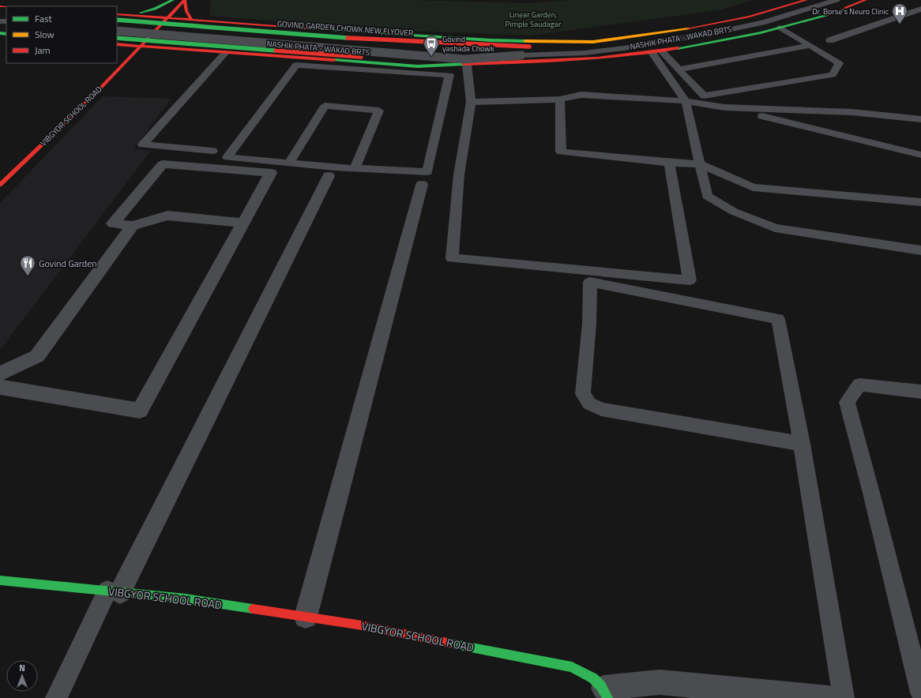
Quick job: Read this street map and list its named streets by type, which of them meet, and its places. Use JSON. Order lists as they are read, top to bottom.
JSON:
{
  "streets": {
    "main road": ["GOVIND GARDEN CHOWK NEW FLYOVER", "VIBGYOR SCHOOL ROAD"],
    "lane": ["NASHIK PHATA - WAKAD BRTS"]
  },
  "parks": ["Linear Garden, Pimple Saudagar"],
  "places": {
    "hospital": ["Dr. Borse's Neuro Clinic"],
    "bus stop": ["Govind yashada Chowk"],
    "restaurant": ["Govind Garden"]
  },
  "legend": ["Fast", "Slow", "Jam"],
  "north": "top"
}
